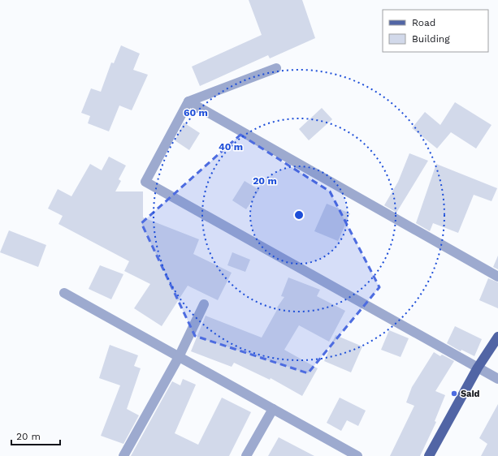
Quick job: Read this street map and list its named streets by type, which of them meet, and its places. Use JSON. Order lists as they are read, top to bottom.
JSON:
{
  "places": ["Said"],
  "legend": ["Road", "Building"],
  "scale_bar": "20 m",
  "rings": ["60 m", "40 m", "20 m"]
}
